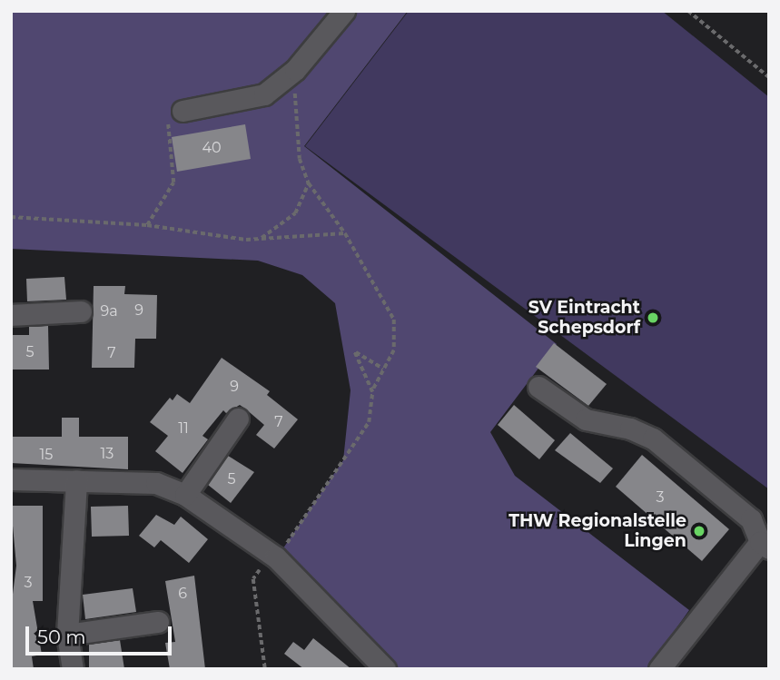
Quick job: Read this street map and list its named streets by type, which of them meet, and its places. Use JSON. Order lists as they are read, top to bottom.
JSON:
{
  "places": ["SV Eintracht Schepsdorf", "THW Regionalstelle Lingen"],
  "house_numbers": [
    "40",
    "9",
    "9a",
    "5",
    "7",
    "9",
    "7",
    "11",
    "13",
    "15",
    "5",
    "3",
    "3",
    "6"
  ],
  "scale_bar": "50 m"
}
